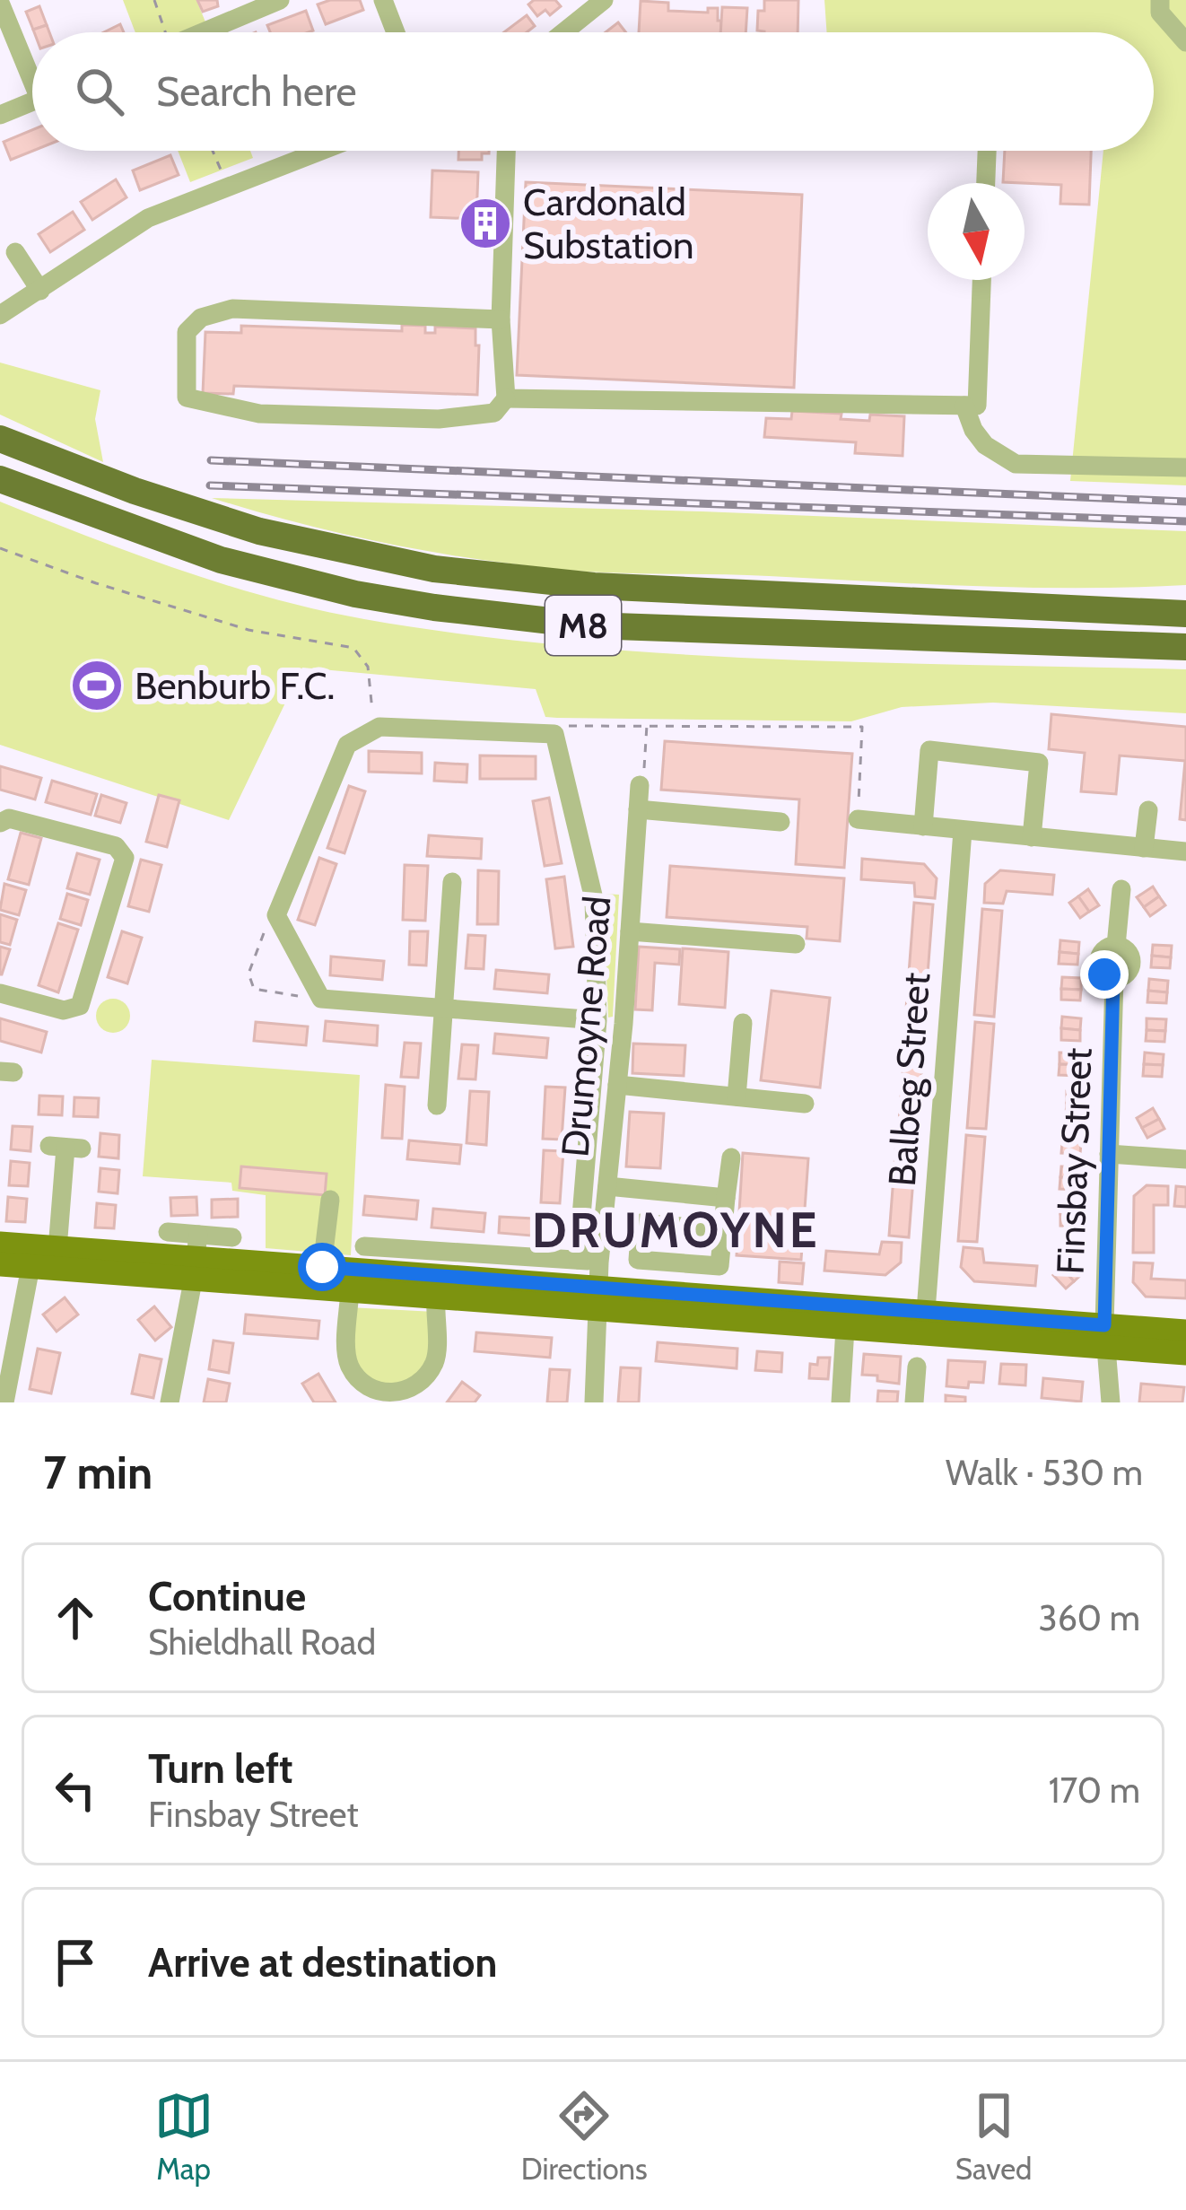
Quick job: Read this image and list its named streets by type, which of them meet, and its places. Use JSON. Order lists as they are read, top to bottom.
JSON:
{
  "streets": {
    "highway": ["M8"],
    "street": ["Drumoyne Road", "Balbeg Street", "Finsbay Street"]
  },
  "districts": ["DRUMOYNE"],
  "places": {
    "building": ["Cardonald Substation"],
    "sports": ["Benburb F.C."]
  },
  "north": "bottom",
  "page": {
    "search": "Search here",
    "heading": ["7 min", "Walk · 530 m"],
    "list": [
      ["Continue", "Shieldhall Road", "360 m"],
      ["Turn left", "Finsbay Street", "170 m"],
      "Arrive at destination"
    ],
    "nav": ["Map", "Directions", "Saved"]
  }
}
